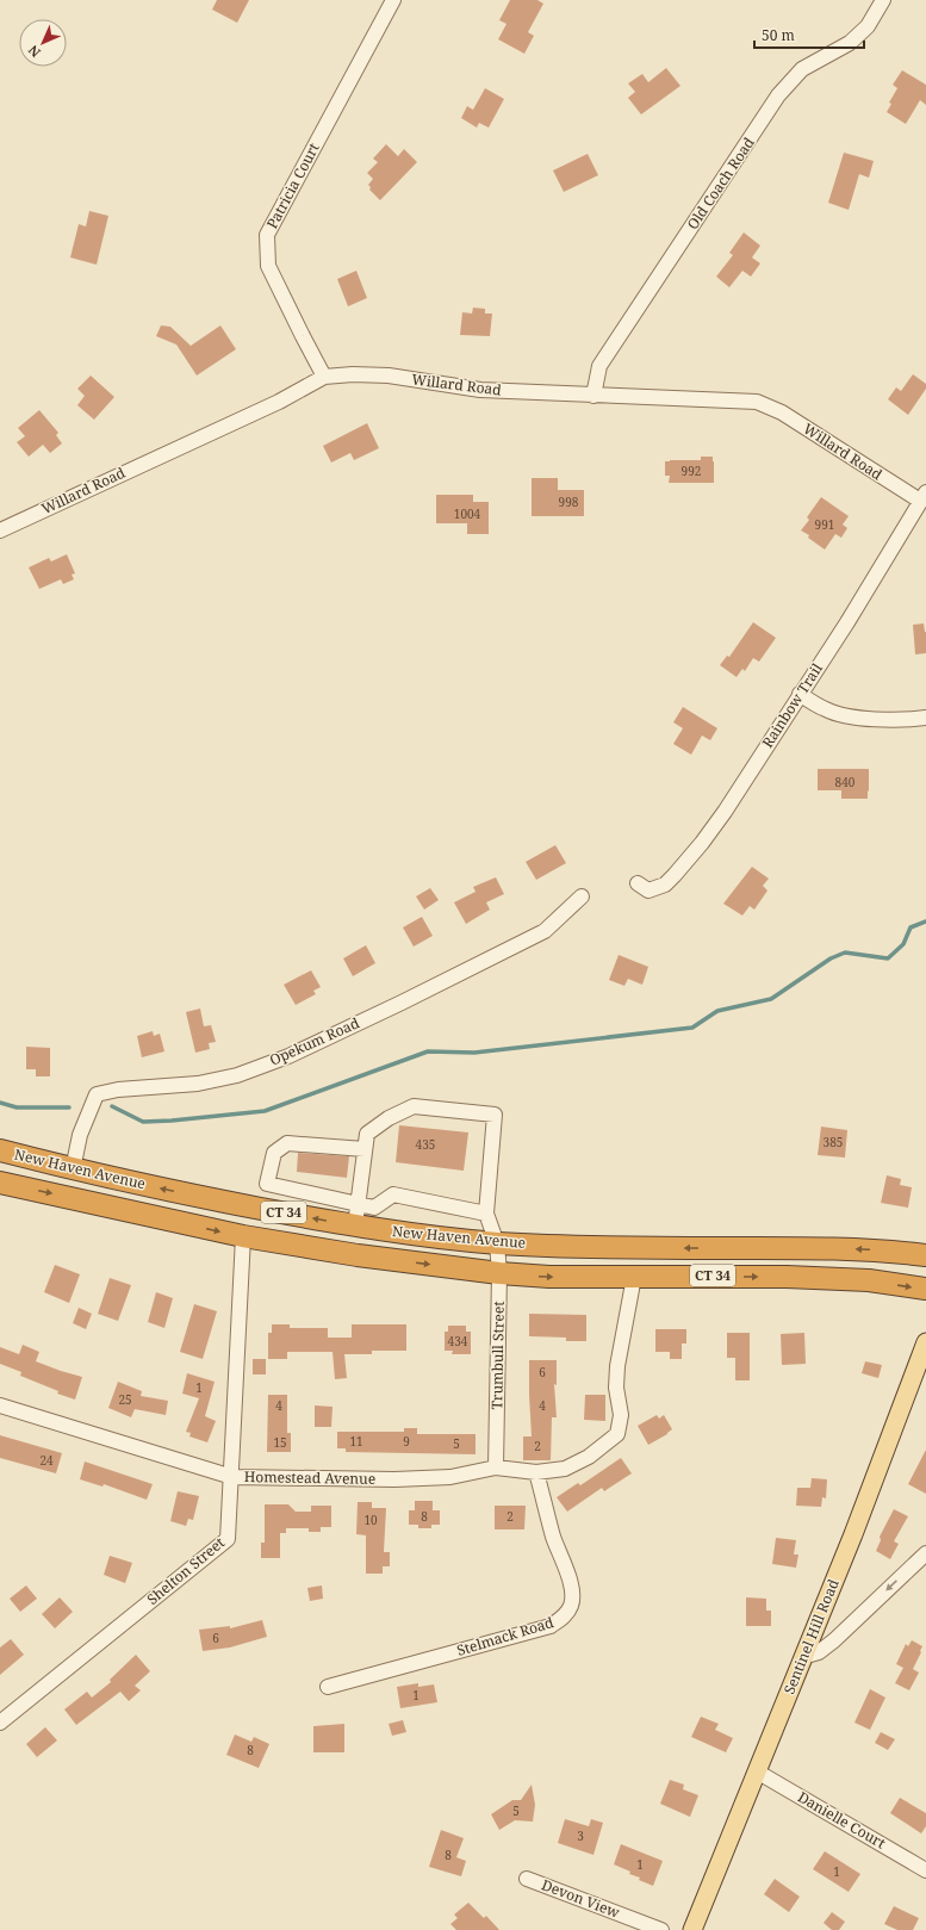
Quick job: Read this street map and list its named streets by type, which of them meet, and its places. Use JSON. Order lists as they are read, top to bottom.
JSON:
{
  "streets": {
    "highway": ["New Haven Avenue", "CT 34"],
    "main road": ["Sentinel Hill Road"],
    "street": [
      "Old Coach Road",
      "Patricia Court",
      "Willard Road",
      "Rainbow Trail",
      "Opekum Road",
      "Trumbull Street",
      "Homestead Avenue",
      "Shelton Street",
      "Stelmack Road",
      "Danielle Court",
      "Devon View"
    ]
  },
  "crossings": [
    ["Old Coach Road", "Willard Road"],
    ["Patricia Court", "Willard Road"],
    ["Willard Road", "Rainbow Trail"],
    ["Opekum Road", "New Haven Avenue"],
    ["New Haven Avenue", "Trumbull Street"],
    ["New Haven Avenue", "Homestead Avenue"],
    ["New Haven Avenue", "Shelton Street"],
    ["Trumbull Street", "Homestead Avenue"],
    ["Homestead Avenue", "Shelton Street"],
    ["Homestead Avenue", "Stelmack Road"],
    ["Sentinel Hill Road", "Danielle Court"]
  ],
  "house_numbers": [
    "992",
    "998",
    "1004",
    "991",
    "840",
    "385",
    "435",
    "434",
    "6",
    "1",
    "25",
    "4",
    "4",
    "11",
    "9",
    "15",
    "5",
    "2",
    "24",
    "8",
    "2",
    "10",
    "6",
    "1",
    "8",
    "5",
    "3",
    "8",
    "1",
    "1"
  ],
  "scale_bar": "50 m",
  "north": "bottom left"
}
